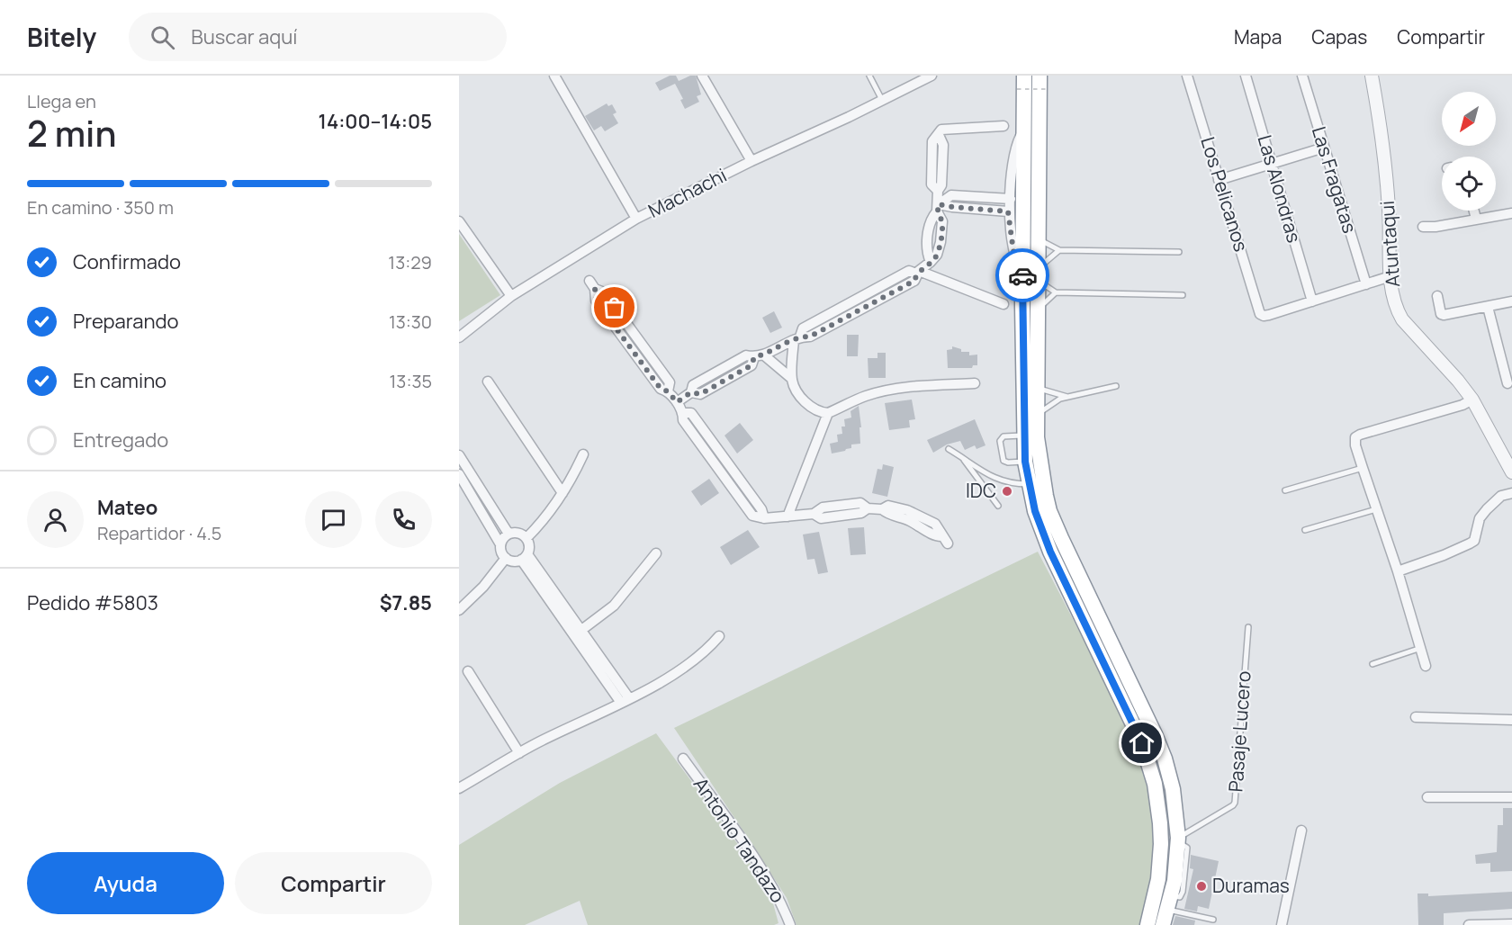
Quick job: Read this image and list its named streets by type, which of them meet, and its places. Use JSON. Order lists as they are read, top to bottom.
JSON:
{
  "streets": {
    "street": [
      "Las Fragatas",
      "Las Alondras",
      "Machachi",
      "Los Pelicanos",
      "Atuntaqui",
      "Antonio Tandazo"
    ],
    "lane": ["Pasaje Lucero"]
  },
  "crossings": [
    ["Las Alondras", "Los Pelicanos"]
  ],
  "places": ["IDC", "Duramas"],
  "north": "bottom left",
  "page": {
    "header": "Bitely",
    "search": "Buscar aquí",
    "nav": ["Mapa", "Capas", "Compartir"],
    "heading": ["2 min", "Llega en", "14:00–14:05"],
    "panel": [
      "Mateo",
      "Repartidor · 4.5",
      "Pedido #5803",
      "$7.85"
    ],
    "bar": "En camino · 350 m",
    "list": [
      ["Confirmado", "13:29"],
      ["Preparando", "13:30"],
      ["En camino", "13:35"],
      "Entregado"
    ],
    "buttons": ["Ayuda", "Compartir"]
  }
}
